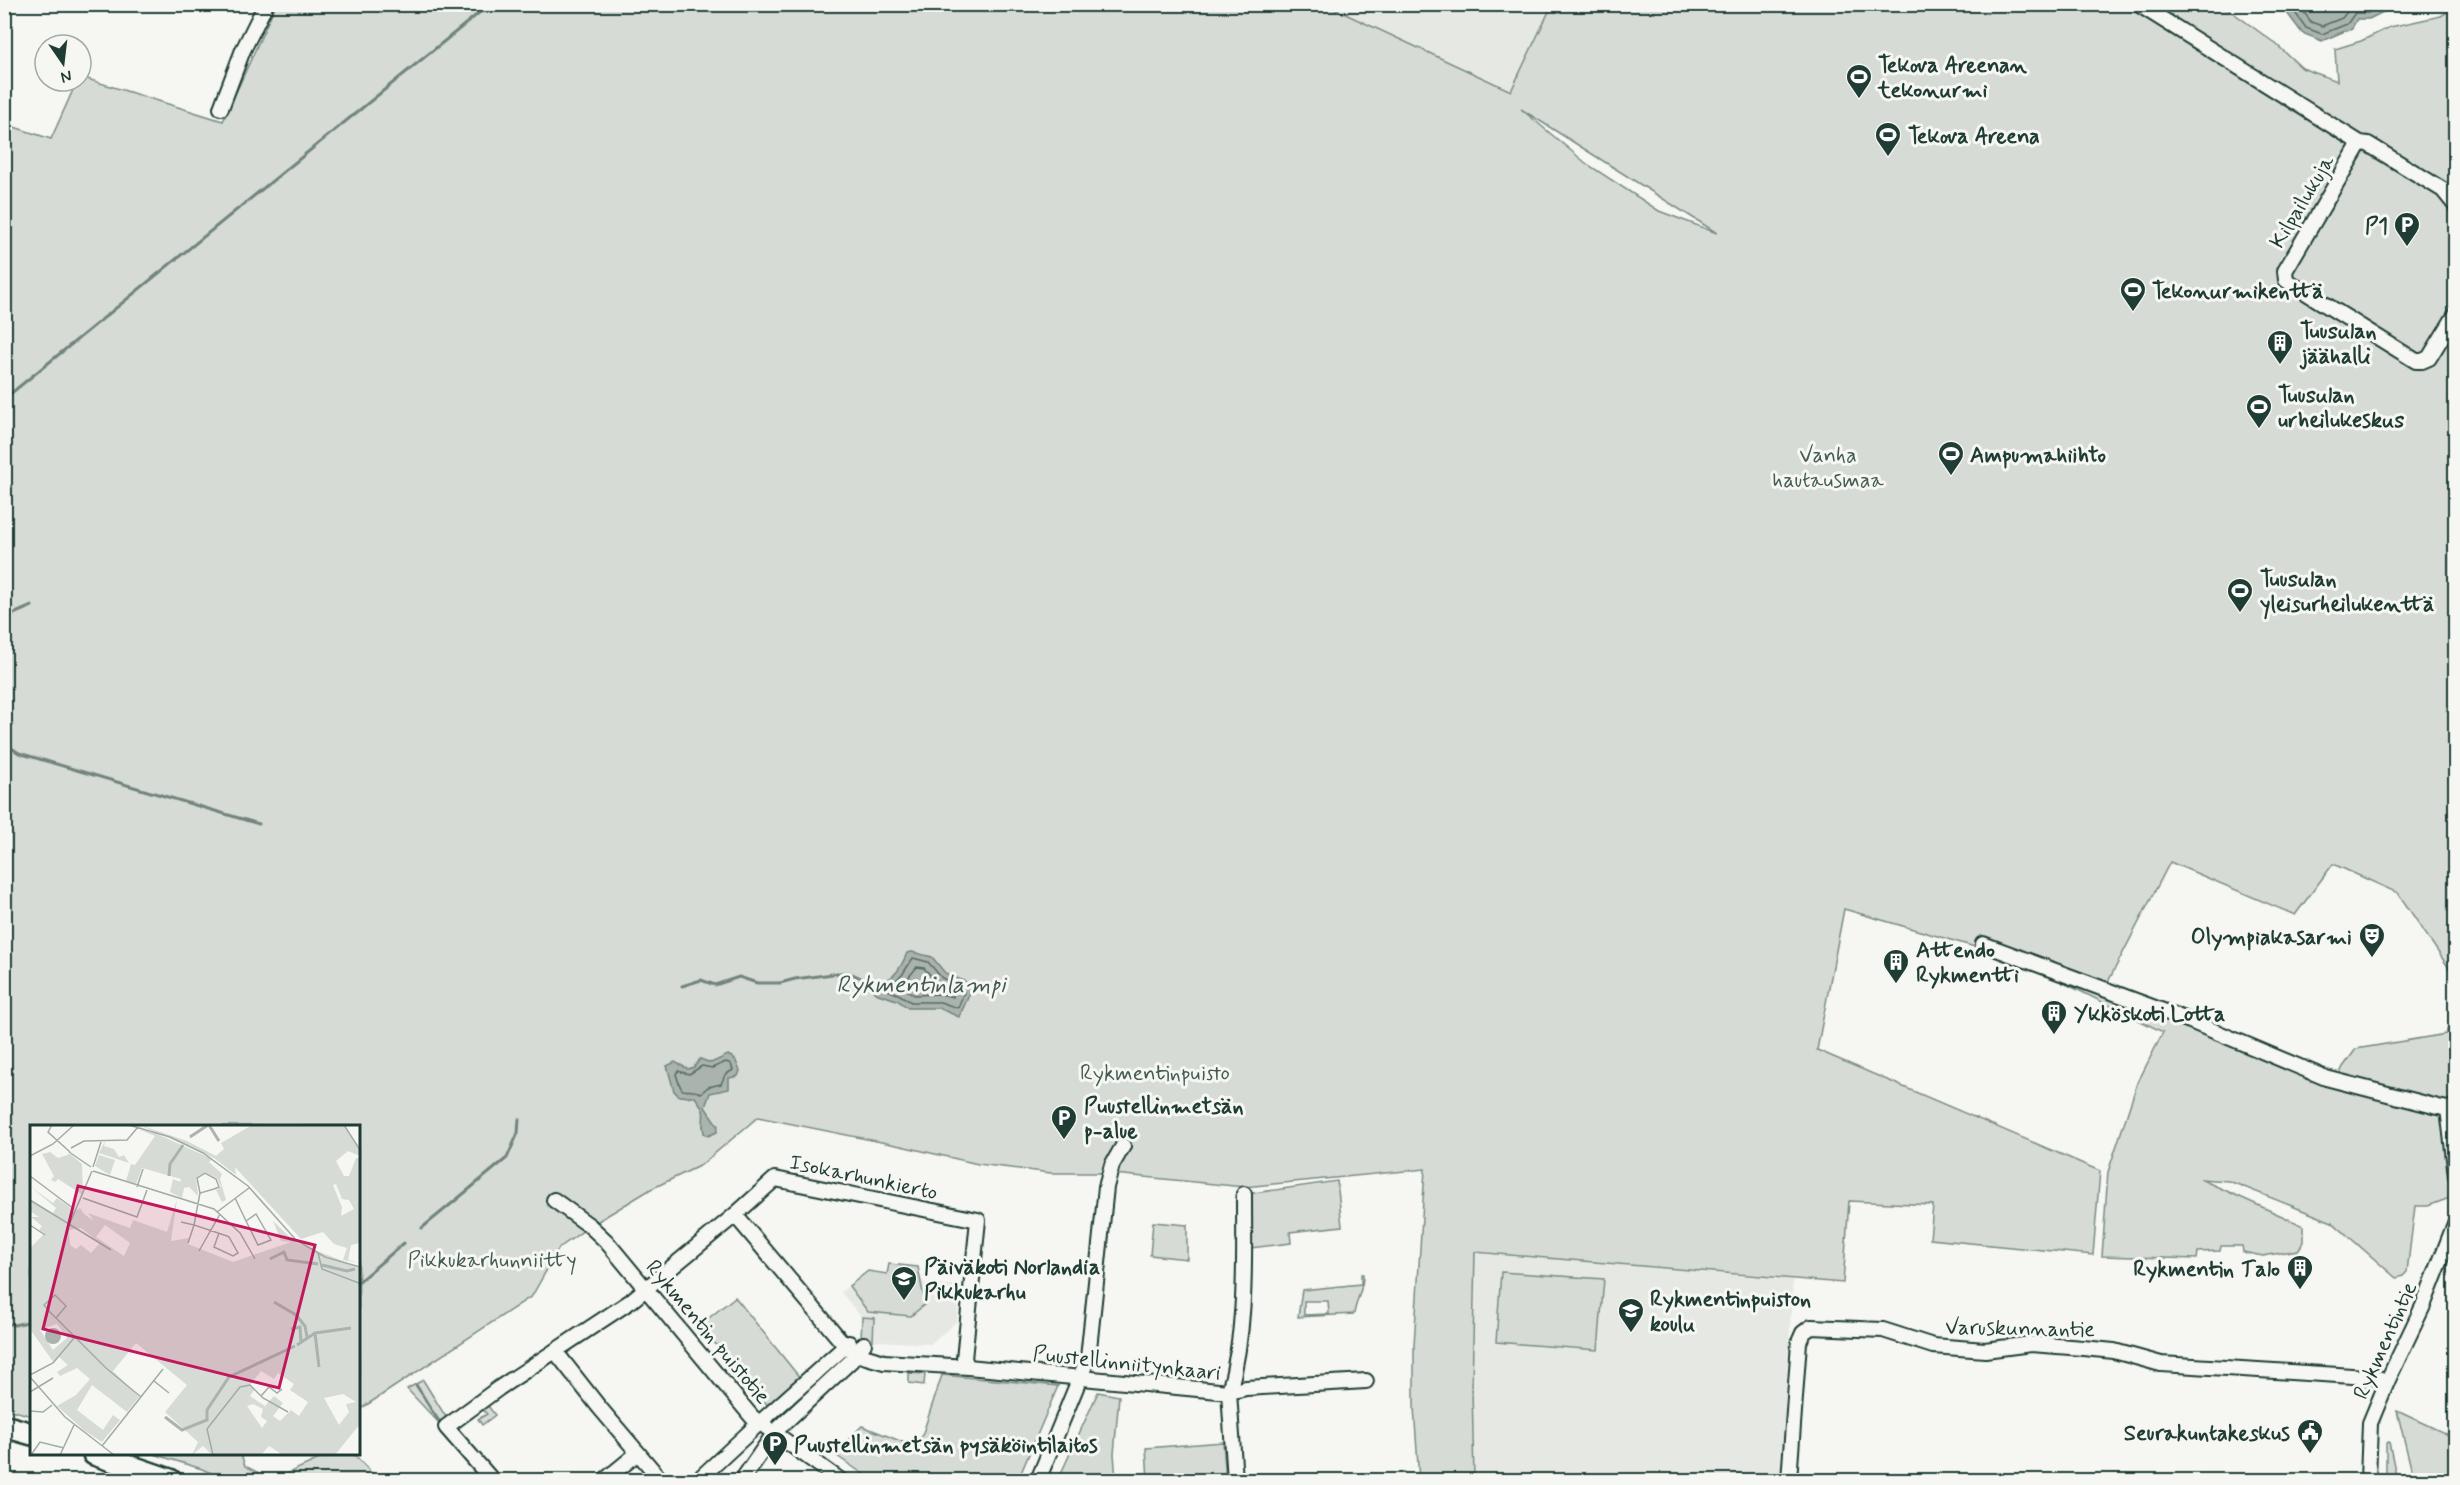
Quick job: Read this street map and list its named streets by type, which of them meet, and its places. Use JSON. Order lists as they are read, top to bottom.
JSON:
{
  "streets": {
    "street": [
      "Kilpailukuja",
      "Isokarhunkierto",
      "Varuskunnantie",
      "Rykmentin puistotie",
      "Rykmentintie",
      "Puustellinniitynkaari"
    ]
  },
  "crossings": [
    ["Isokarhunkierto", "Puustellinniitynkaari"],
    ["Varuskunnantie", "Rykmentintie"]
  ],
  "water": ["Rykmentinlampi"],
  "parks": ["Vanha hautausmaa", "Rykmentinpuisto", "Pikkukarhunniitty"],
  "places": {
    "sports": [
      "Tekova Areenan tekonurmi",
      "Tekova Areena",
      "Tekonurmikenttä",
      "Tuusulan urheilukeskus",
      "Ampumahiihto",
      "Tuusulan yleisurheilukenttä"
    ],
    "parking": ["P1", "Puustellinmetsän p-alue", "Puustellinmetsän pysäköintilaitos"],
    "building": [
      "Tuusulan jäähalli",
      "Attendo Rykmentti",
      "Ykköskoti Lotta",
      "Rykmentin Talo"
    ],
    "theatre": ["Olympiakasarmi"],
    "school or university": ["Päiväkoti Norlandia Pikkukarhu", "Rykmentinpuiston koulu"],
    "public building": ["Seurakuntakeskus"]
  },
  "north": "bottom"
}
